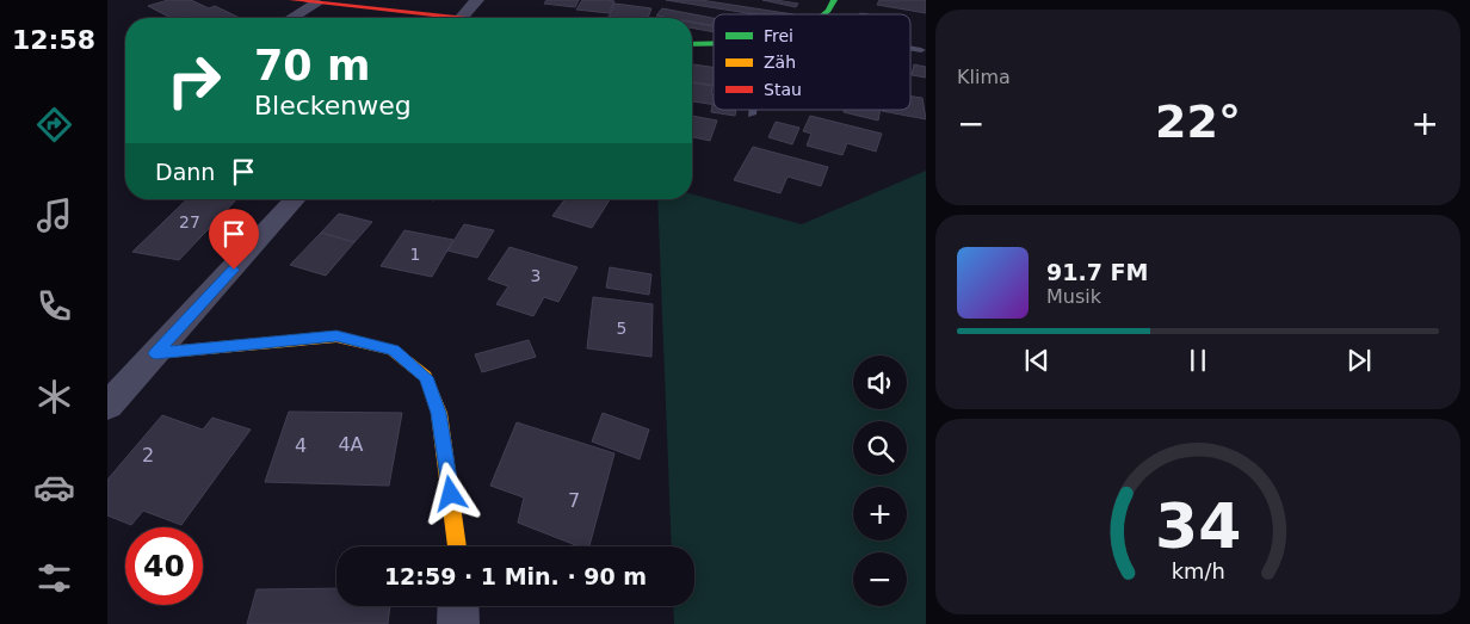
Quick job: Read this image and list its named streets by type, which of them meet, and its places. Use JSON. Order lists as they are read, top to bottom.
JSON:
{
  "house_numbers": [
    "27",
    "1",
    "3",
    "5",
    "4A",
    "4",
    "2",
    "7"
  ],
  "legend": ["Frei", "Zäh", "Stau"],
  "page": {
    "tabs": "12:58",
    "tile": "Klima",
    "turn": ["70 m", "Bleckenweg"],
    "heat": ["−", "22°", "+"],
    "then": "Dann",
    "song": ["91.7 FM", "Musik"],
    "map_buttons": ["+", "−"],
    "limit": "40",
    "trip": "12:59 · 1 Min. · 90 m",
    "gauge": ["34", "km/h"]
  }
}
